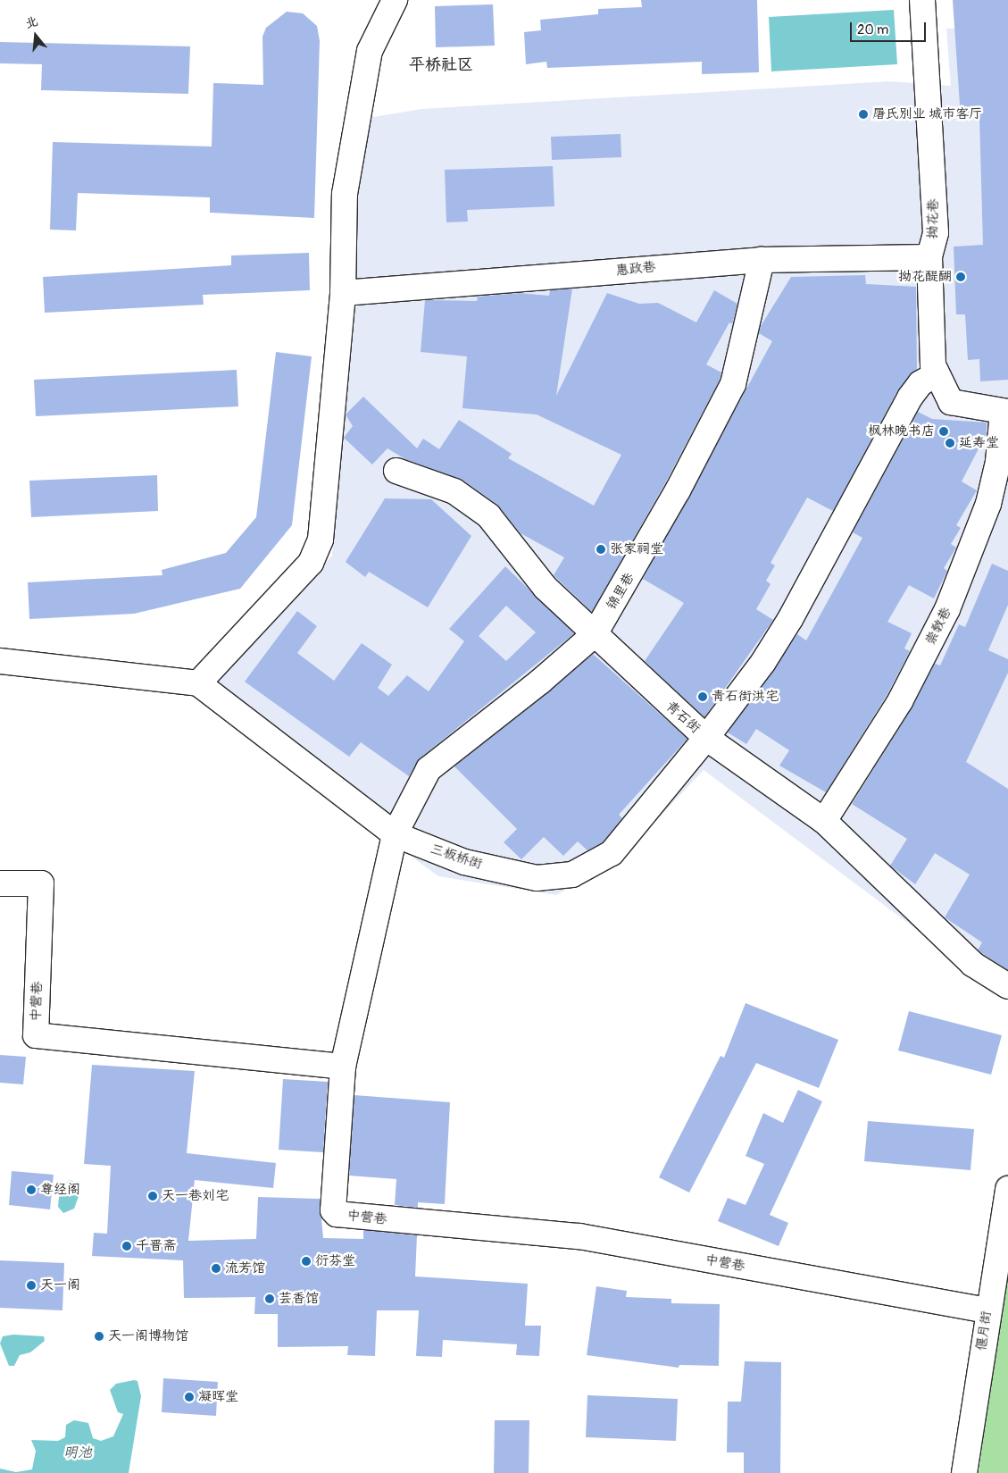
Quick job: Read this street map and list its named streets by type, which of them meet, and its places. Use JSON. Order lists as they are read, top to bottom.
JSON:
{
  "streets": {
    "street": [
      "拗花巷",
      "惠政巷",
      "锦里巷",
      "崇教巷",
      "青石街",
      "三板桥街",
      "中营巷",
      "偃月街"
    ]
  },
  "crossings": [
    ["拗花巷", "惠政巷"],
    ["拗花巷", "崇教巷"],
    ["拗花巷", "青石街"],
    ["惠政巷", "锦里巷"],
    ["锦里巷", "青石街"],
    ["锦里巷", "三板桥街"],
    ["锦里巷", "中营巷"],
    ["青石街", "三板桥街"],
    ["中营巷", "偃月街"]
  ],
  "districts": ["平桥社区"],
  "water": ["明池"],
  "places": [
    "屠氏别业 城市客厅",
    "拗花醍醐",
    "枫林晚书店",
    "延寿堂",
    "张家祠堂",
    "青石街洪宅",
    "尊经阁",
    "天一巷刘宅",
    "千晋斋",
    "衍芬堂",
    "流芳馆",
    "天一阁",
    "芸香馆",
    "天一阁博物馆",
    "凝晖堂"
  ],
  "scale_bar": "20 m",
  "north": "top"
}
